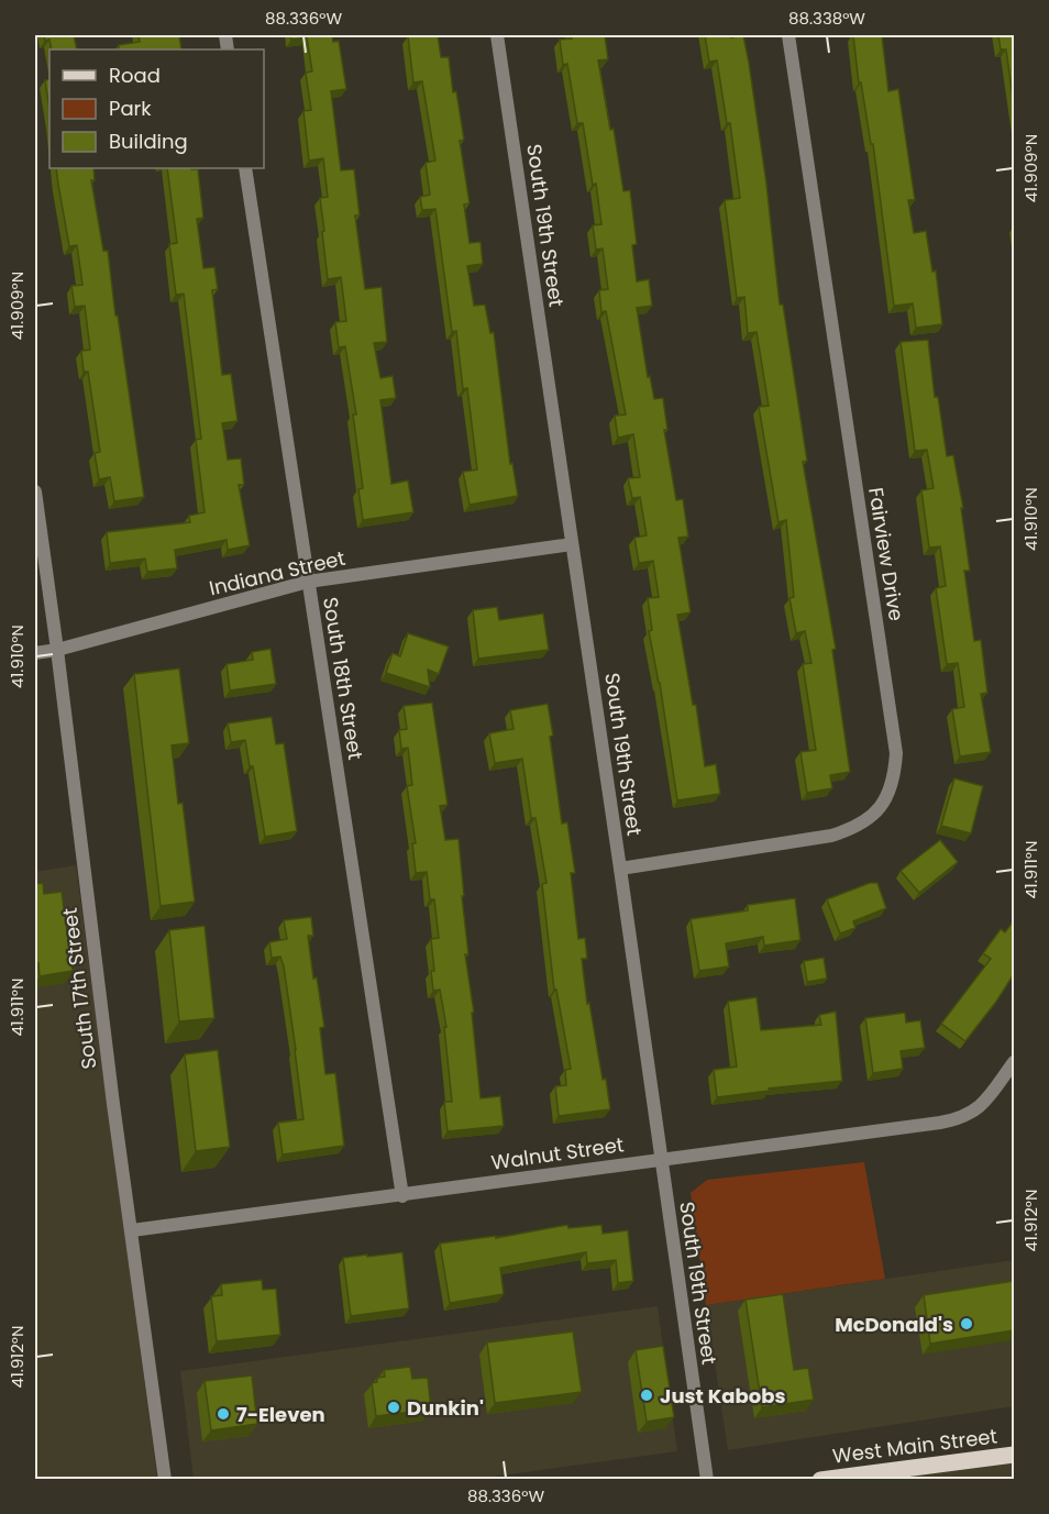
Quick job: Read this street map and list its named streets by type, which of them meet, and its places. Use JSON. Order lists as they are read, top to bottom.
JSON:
{
  "streets": {
    "main road": ["West Main Street"],
    "street": [
      "South 19th Street",
      "Fairview Drive",
      "Indiana Street",
      "South 18th Street",
      "South 17th Street",
      "Walnut Street"
    ]
  },
  "crossings": [
    ["South 19th Street", "Fairview Drive"],
    ["South 19th Street", "Indiana Street"],
    ["South 19th Street", "Walnut Street"],
    ["Indiana Street", "South 18th Street"],
    ["Indiana Street", "South 17th Street"],
    ["South 18th Street", "Walnut Street"],
    ["South 17th Street", "Walnut Street"]
  ],
  "places": [
    "McDonald's",
    "Just Kabobs",
    "Dunkin'",
    "7-Eleven"
  ],
  "legend": ["Road", "Park", "Building"],
  "coordinates": [
    "88.336°W",
    "88.338°W",
    "41.909°N",
    "41.910°N",
    "41.911°N",
    "41.912°N"
  ]
}
